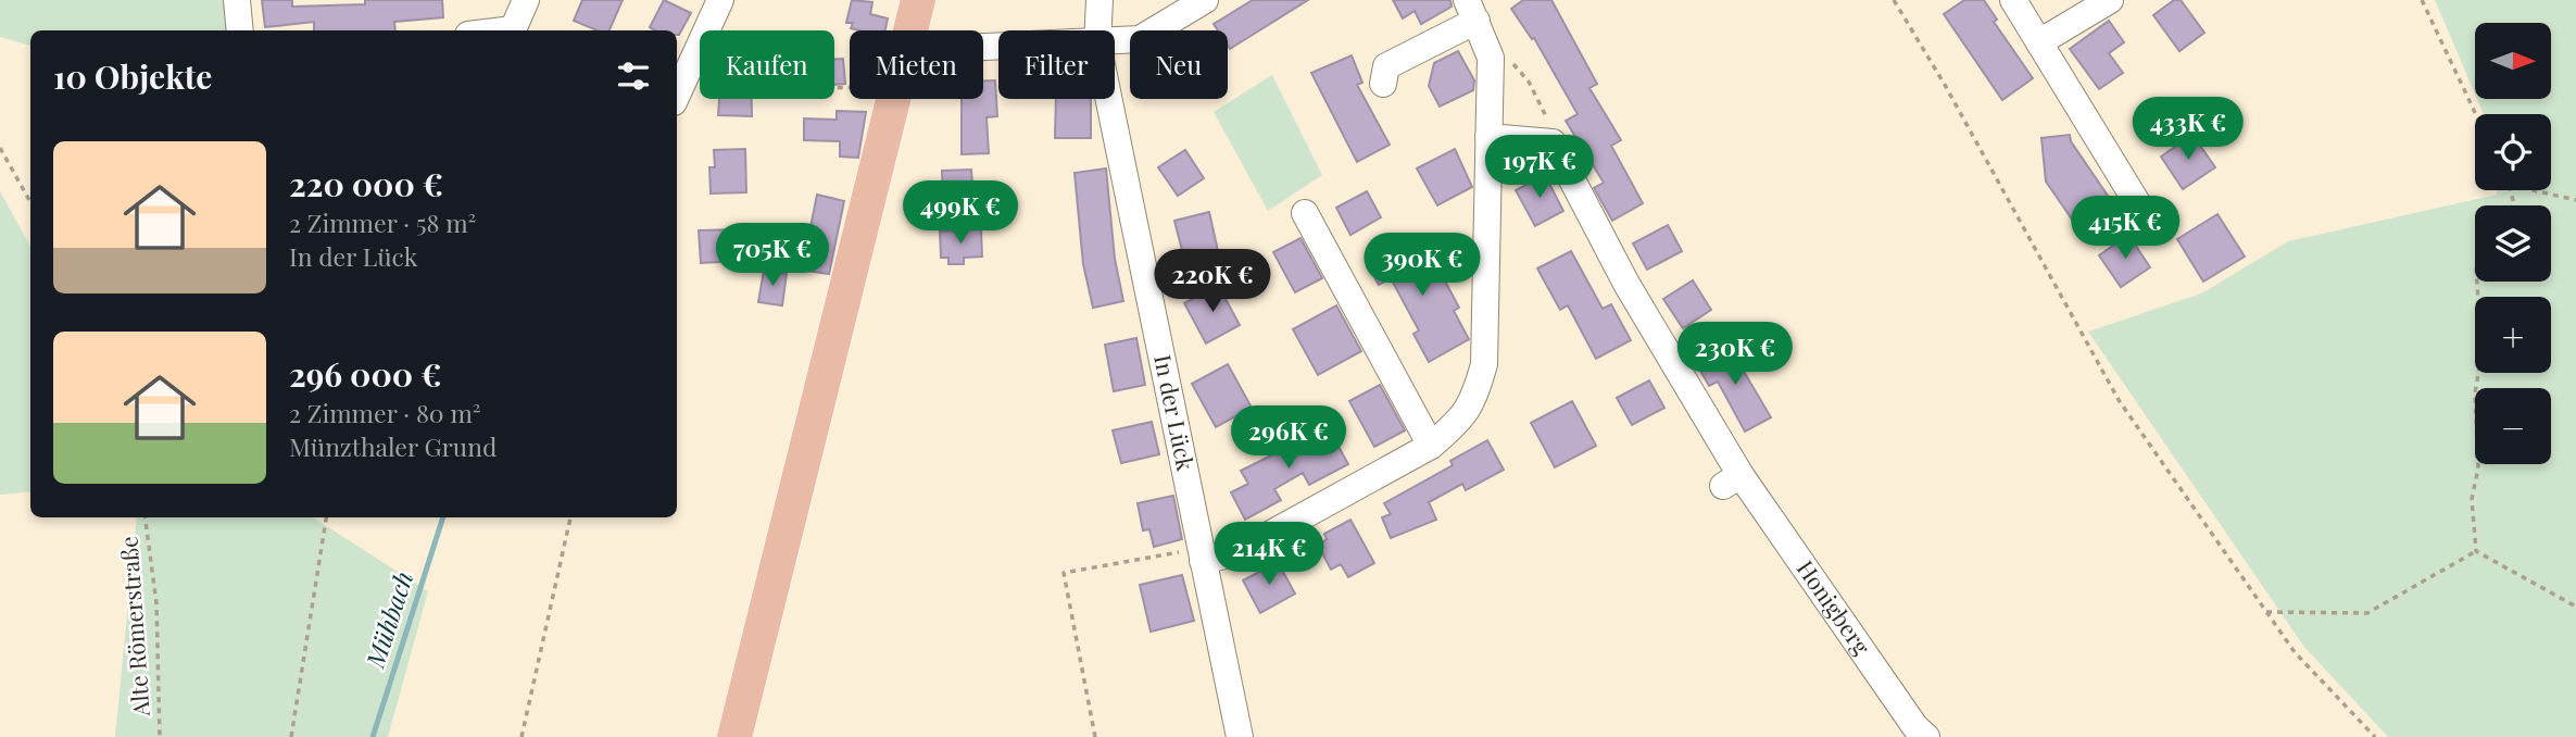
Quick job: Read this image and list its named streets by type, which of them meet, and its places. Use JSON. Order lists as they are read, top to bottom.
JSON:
{
  "streets": {
    "street": ["In der Lück", "Honigberg"],
    "path": ["Alte Römerstraße"]
  },
  "water": ["Mühbach"],
  "north": "right",
  "page": {
    "map_buttons": ["+", "−"],
    "chip": [
      "Kaufen",
      "Mieten",
      "Filter",
      "Neu"
    ],
    "heading": "10 Objekte",
    "price": [
      "433K €",
      "197K €",
      "499K €",
      "415K €",
      "705K €",
      "390K €",
      "220K €",
      "230K €",
      "296K €",
      "214K €"
    ],
    "list": [
      {
        "name": "220 000 €",
        "note": "2 Zimmer · 58 m² · In der Lück"
      },
      {
        "name": "296 000 €",
        "note": "2 Zimmer · 80 m² · Münzthaler Grund"
      }
    ]
  }
}
